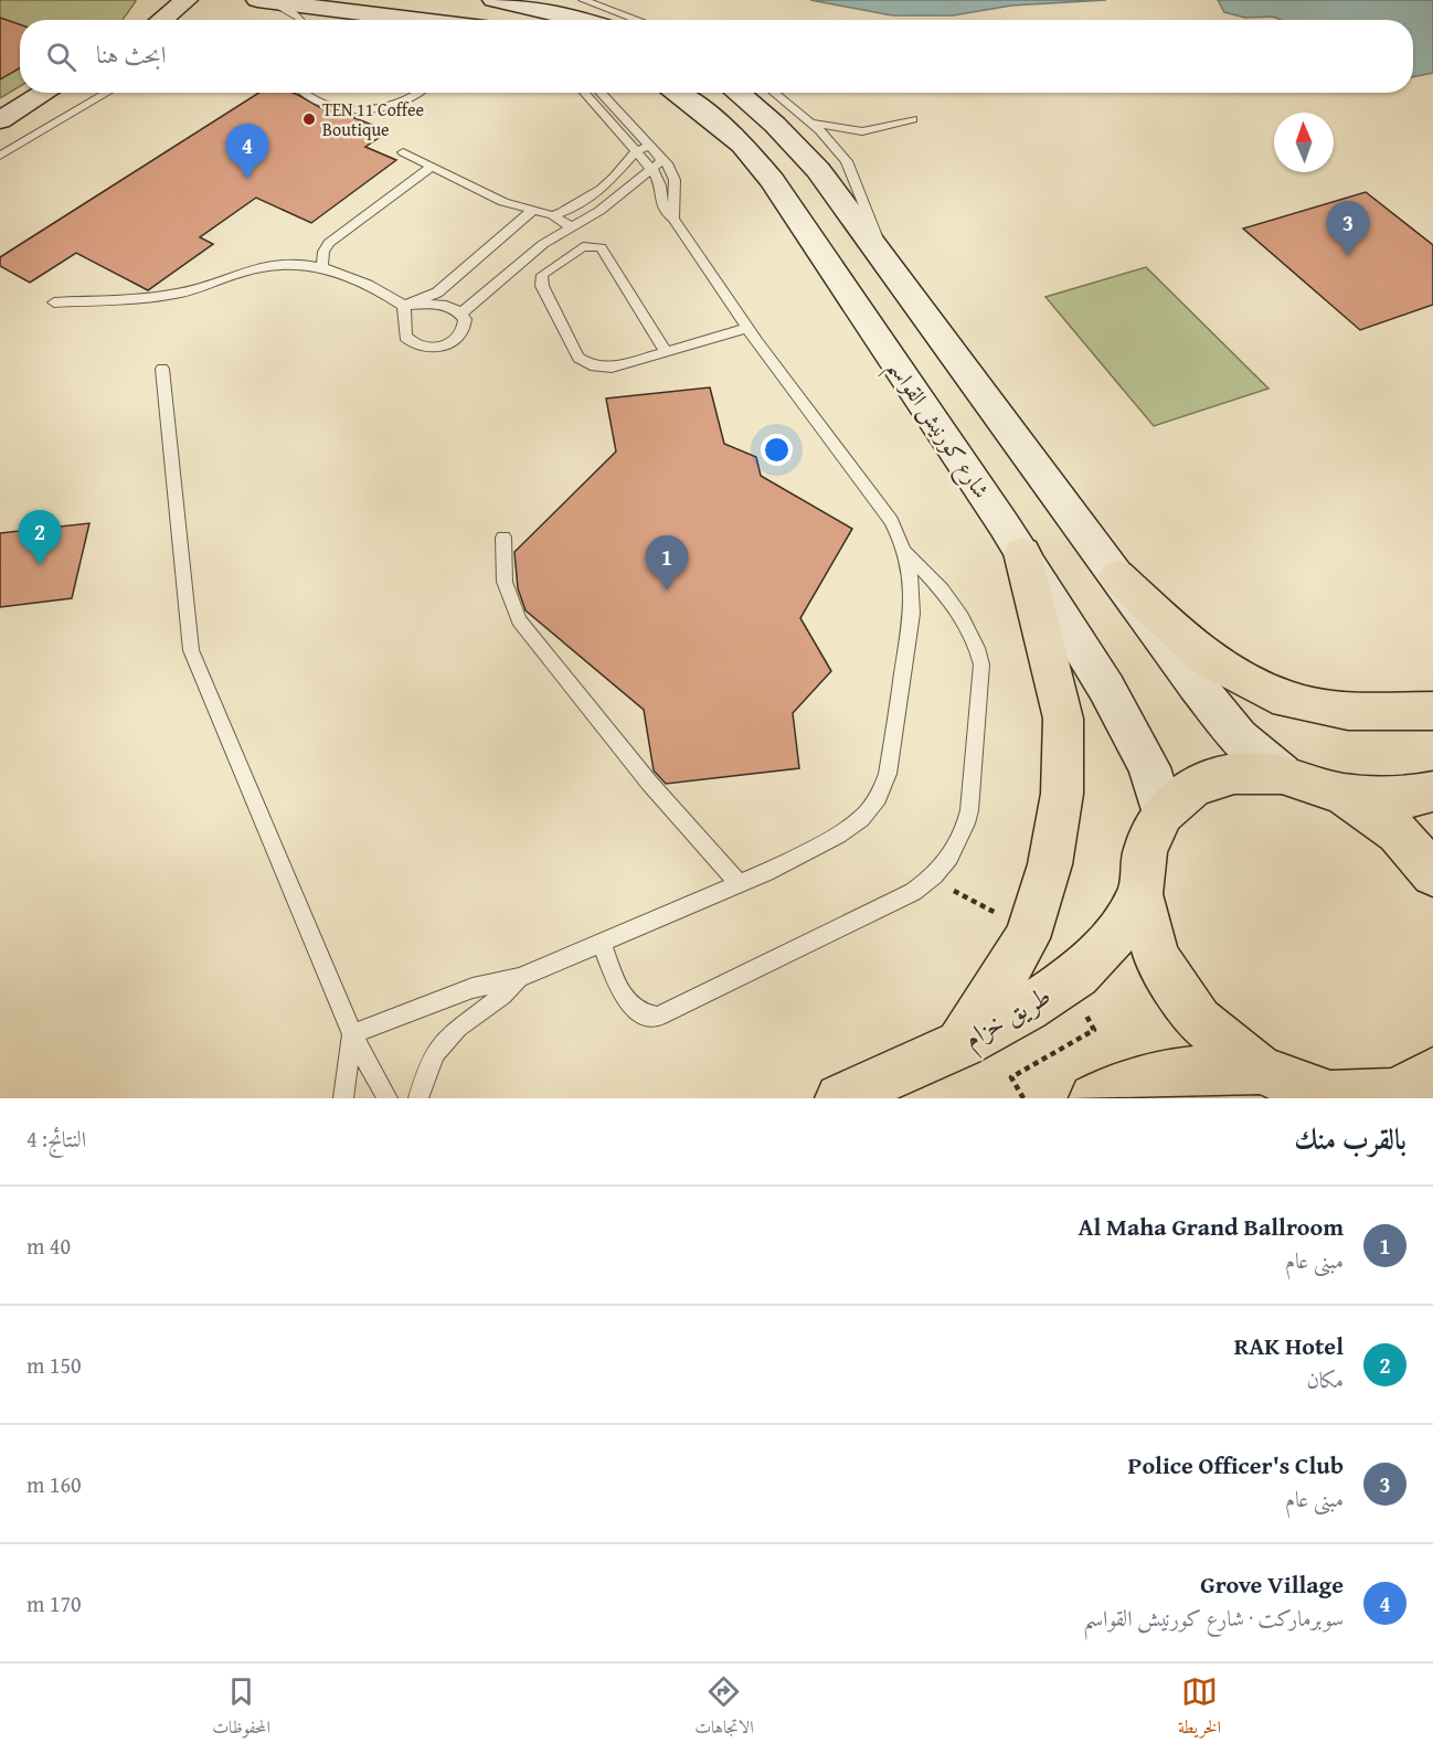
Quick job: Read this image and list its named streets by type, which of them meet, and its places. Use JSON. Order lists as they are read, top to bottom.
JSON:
{
  "streets": {
    "main road": ["شارع كورنيش القواسم", "طريق خزام"]
  },
  "places": ["TEN 11 Coffee Boutique"],
  "north": "top",
  "page": {
    "search": "ابحث هنا",
    "pins": [
      "4",
      "3",
      "2",
      "1"
    ],
    "heading": ["بالقرب منك", "النتائج: 4"],
    "list": [
      {
        "mark": "1",
        "name": "Al Maha Grand Ballroom",
        "note": "مبنى عام",
        "value": "40 m"
      },
      {
        "mark": "2",
        "name": "RAK Hotel",
        "note": "مكان",
        "value": "150 m"
      },
      {
        "mark": "3",
        "name": "Police Officer's Club",
        "note": "مبنى عام",
        "value": "160 m"
      },
      {
        "mark": "4",
        "name": "Grove Village",
        "note": "سوبرماركت · شارع كورنيش القواسم",
        "value": "170 m"
      }
    ],
    "nav": ["الخريطة", "الاتجاهات", "المحفوظات"]
  }
}
